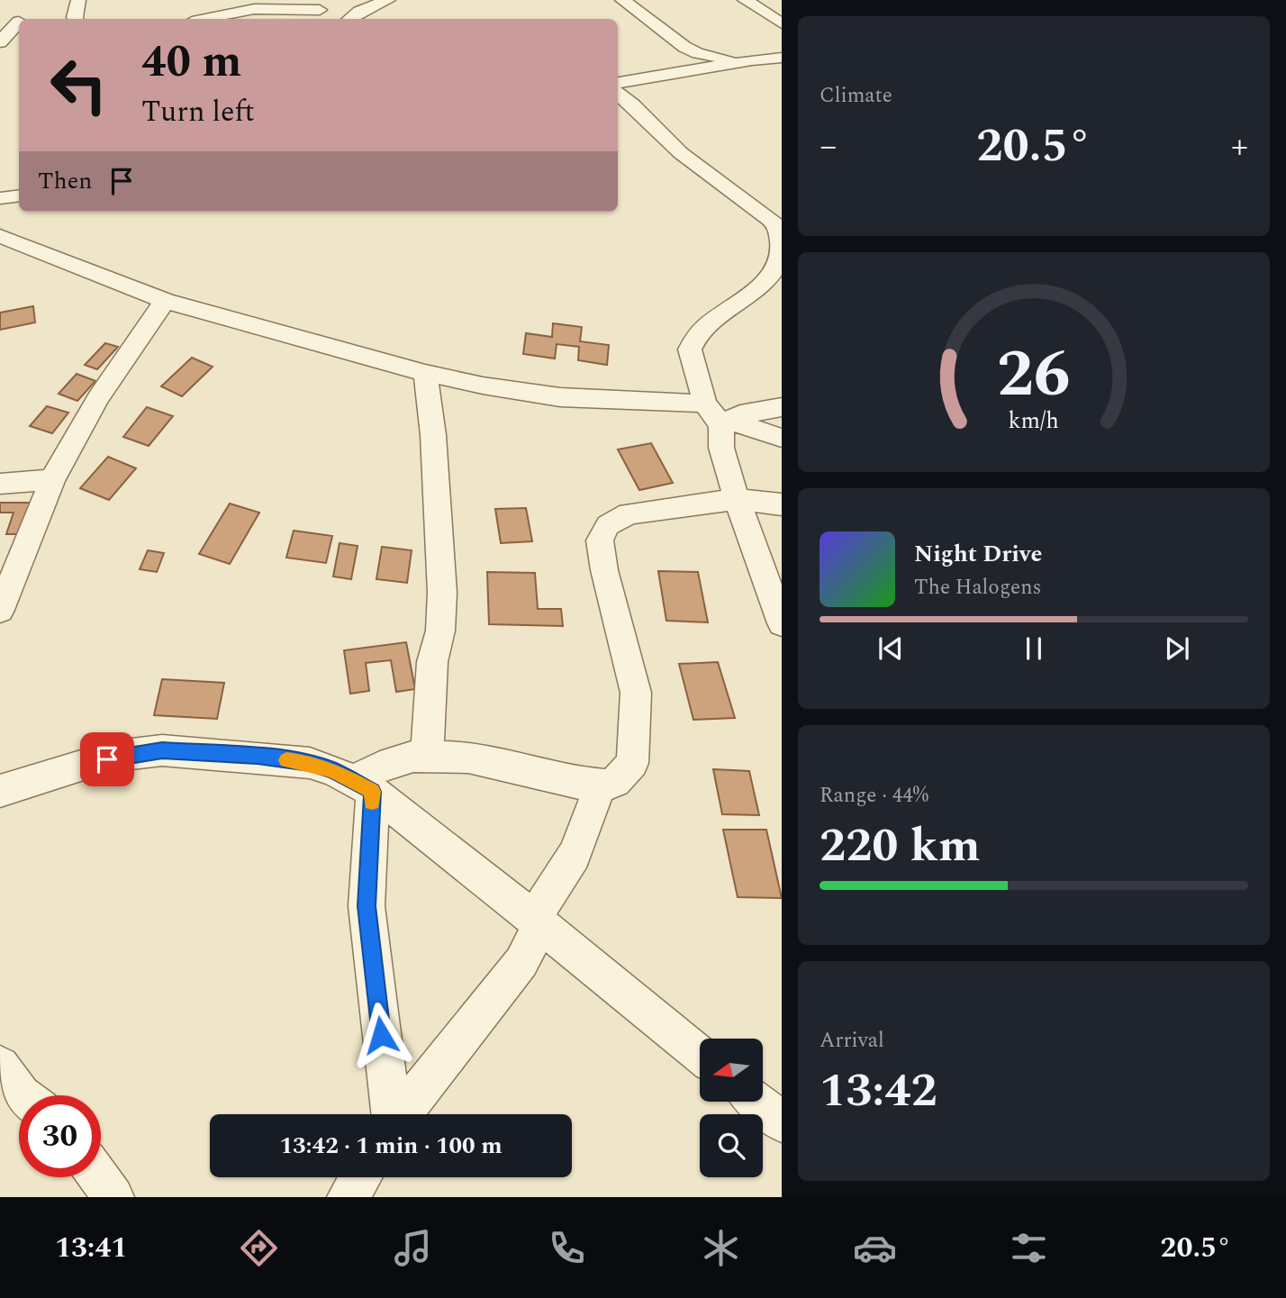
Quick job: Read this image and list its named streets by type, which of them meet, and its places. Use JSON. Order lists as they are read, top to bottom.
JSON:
{
  "north": "left",
  "page": {
    "tile": [
      "Climate",
      ["Range · 44%", "220 km"],
      ["Arrival", "13:42"]
    ],
    "turn": ["40 m", "Turn left"],
    "heat": ["−", "20.5°", "+"],
    "then": "Then",
    "song": ["Night Drive", "The Halogens"],
    "limit": "30",
    "trip": "13:42 · 1 min · 100 m",
    "tabs": ["13:41", "20.5°"],
    "gauge": ["26", "km/h"]
  }
}
